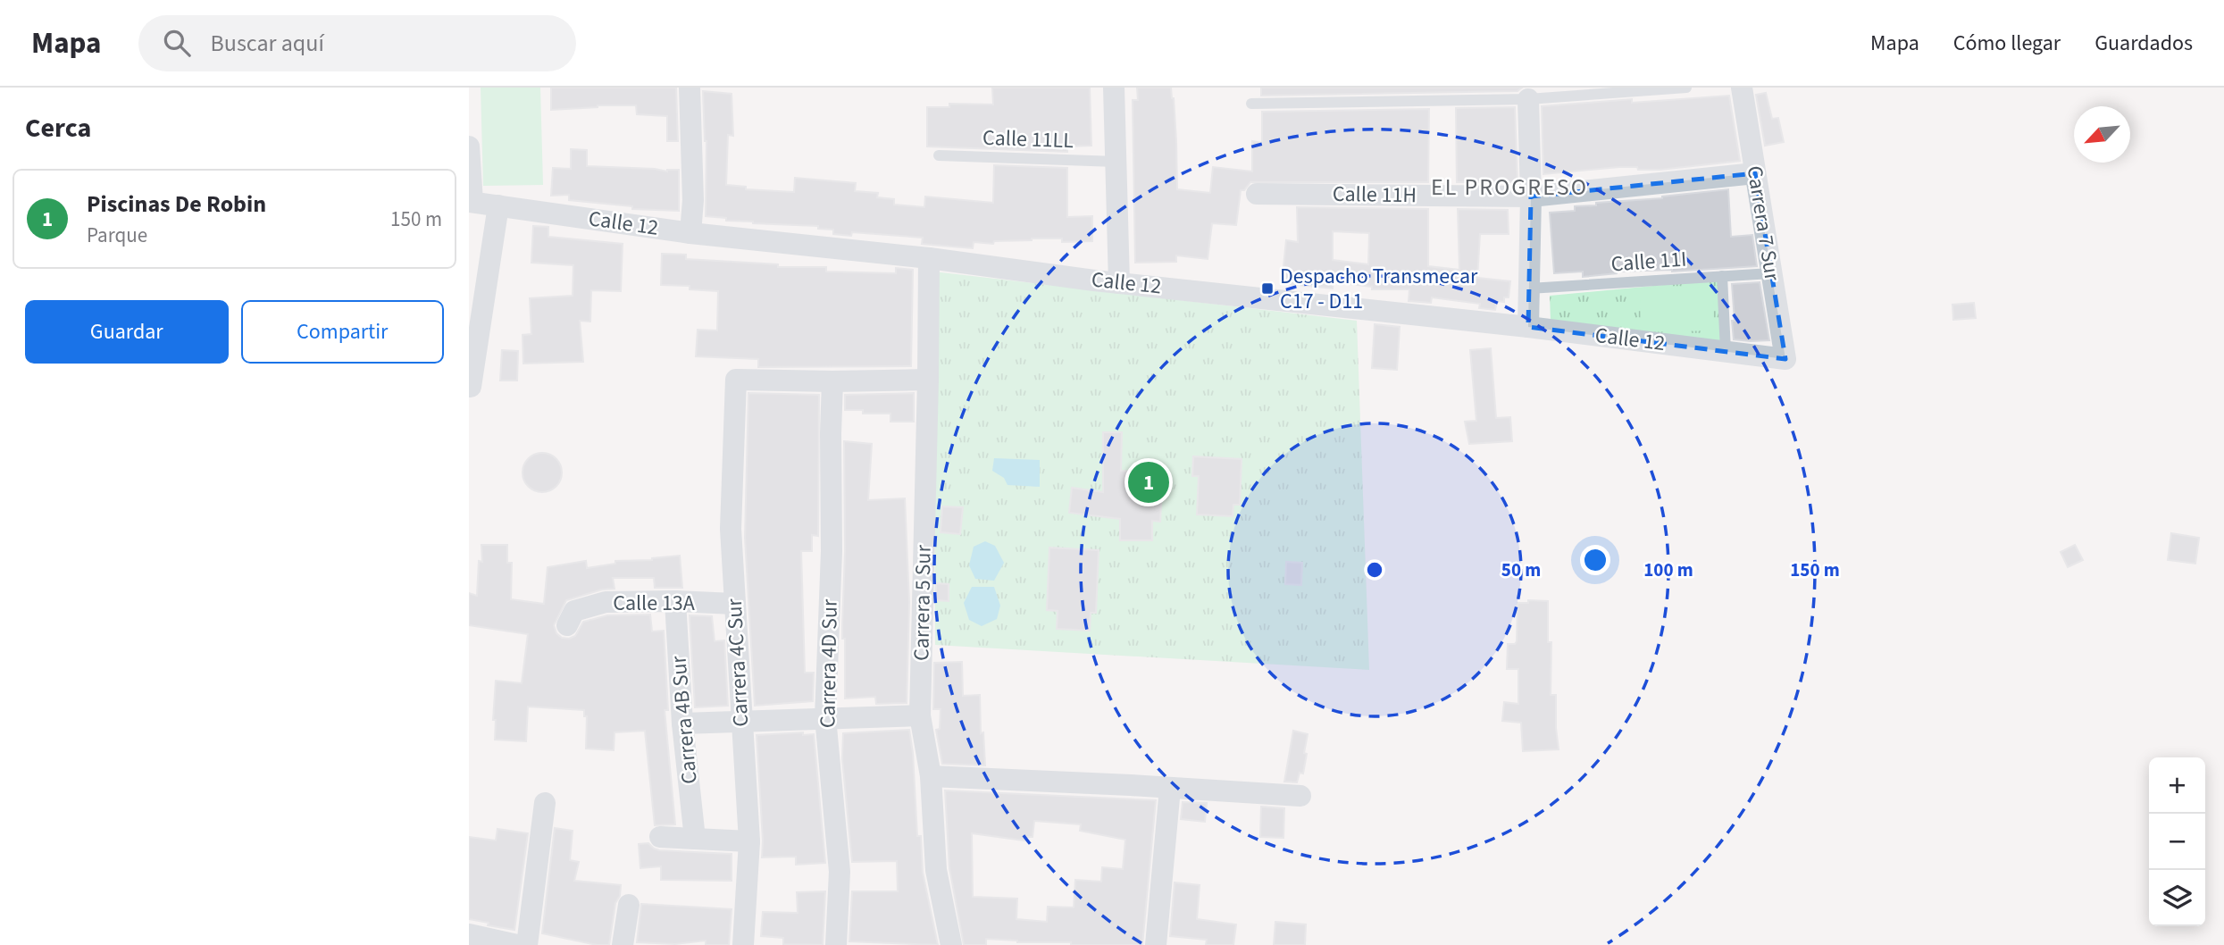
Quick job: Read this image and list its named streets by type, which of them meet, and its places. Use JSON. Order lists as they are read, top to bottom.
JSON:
{
  "streets": {
    "street": [
      "Calle 11H",
      "Calle 12",
      "Carrera 7 Sur",
      "Calle 13A",
      "Carrera 5 Sur",
      "Carrera 4C Sur",
      "Carrera 4D Sur",
      "Carrera 4B Sur"
    ],
    "lane": ["Calle 11LL", "Calle 11I"]
  },
  "crossings": [
    ["Calle 11H", "Carrera 7 Sur"],
    ["Calle 12", "Carrera 7 Sur"],
    ["Calle 12", "Carrera 5 Sur"],
    ["Carrera 7 Sur", "Calle 11I"],
    ["Calle 13A", "Carrera 4C Sur"],
    ["Calle 13A", "Carrera 4B Sur"],
    ["Carrera 4C Sur", "Carrera 4D Sur"]
  ],
  "districts": ["EL PROGRESO"],
  "places": {
    "transit": ["Despacho Transmecar C17 - D11"]
  },
  "north": "bottom left",
  "page": {
    "header": "Mapa",
    "search": "Buscar aquí",
    "nav": ["Mapa", "Cómo llegar", "Guardados"],
    "heading": "Cerca",
    "list": [
      {
        "mark": "1",
        "name": "Piscinas De Robin",
        "note": "Parque",
        "value": "150 m"
      }
    ],
    "buttons": ["Guardar", "Compartir"],
    "pins": "1",
    "map_buttons": ["+", "−"]
  },
  "rings": ["50 m", "100 m", "150 m"]
}
